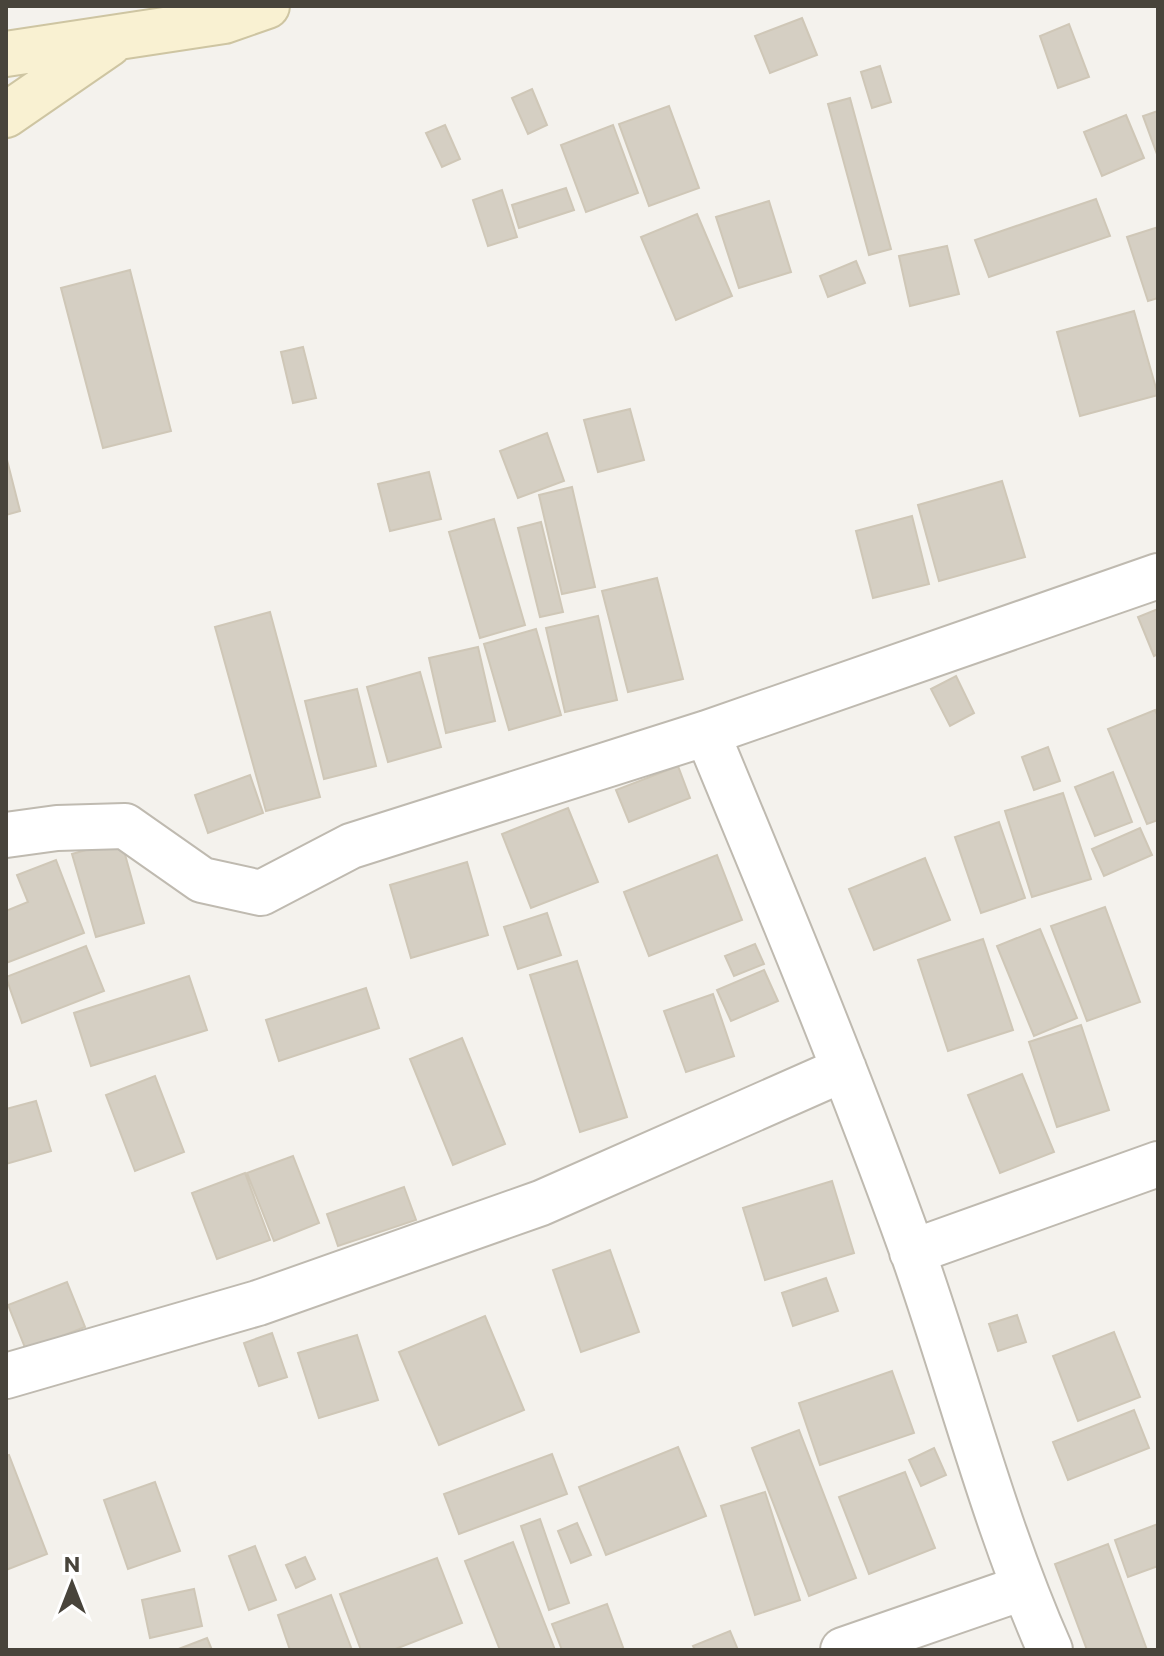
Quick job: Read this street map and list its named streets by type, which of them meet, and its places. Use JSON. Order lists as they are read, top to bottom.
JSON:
{
  "north": "top"
}
